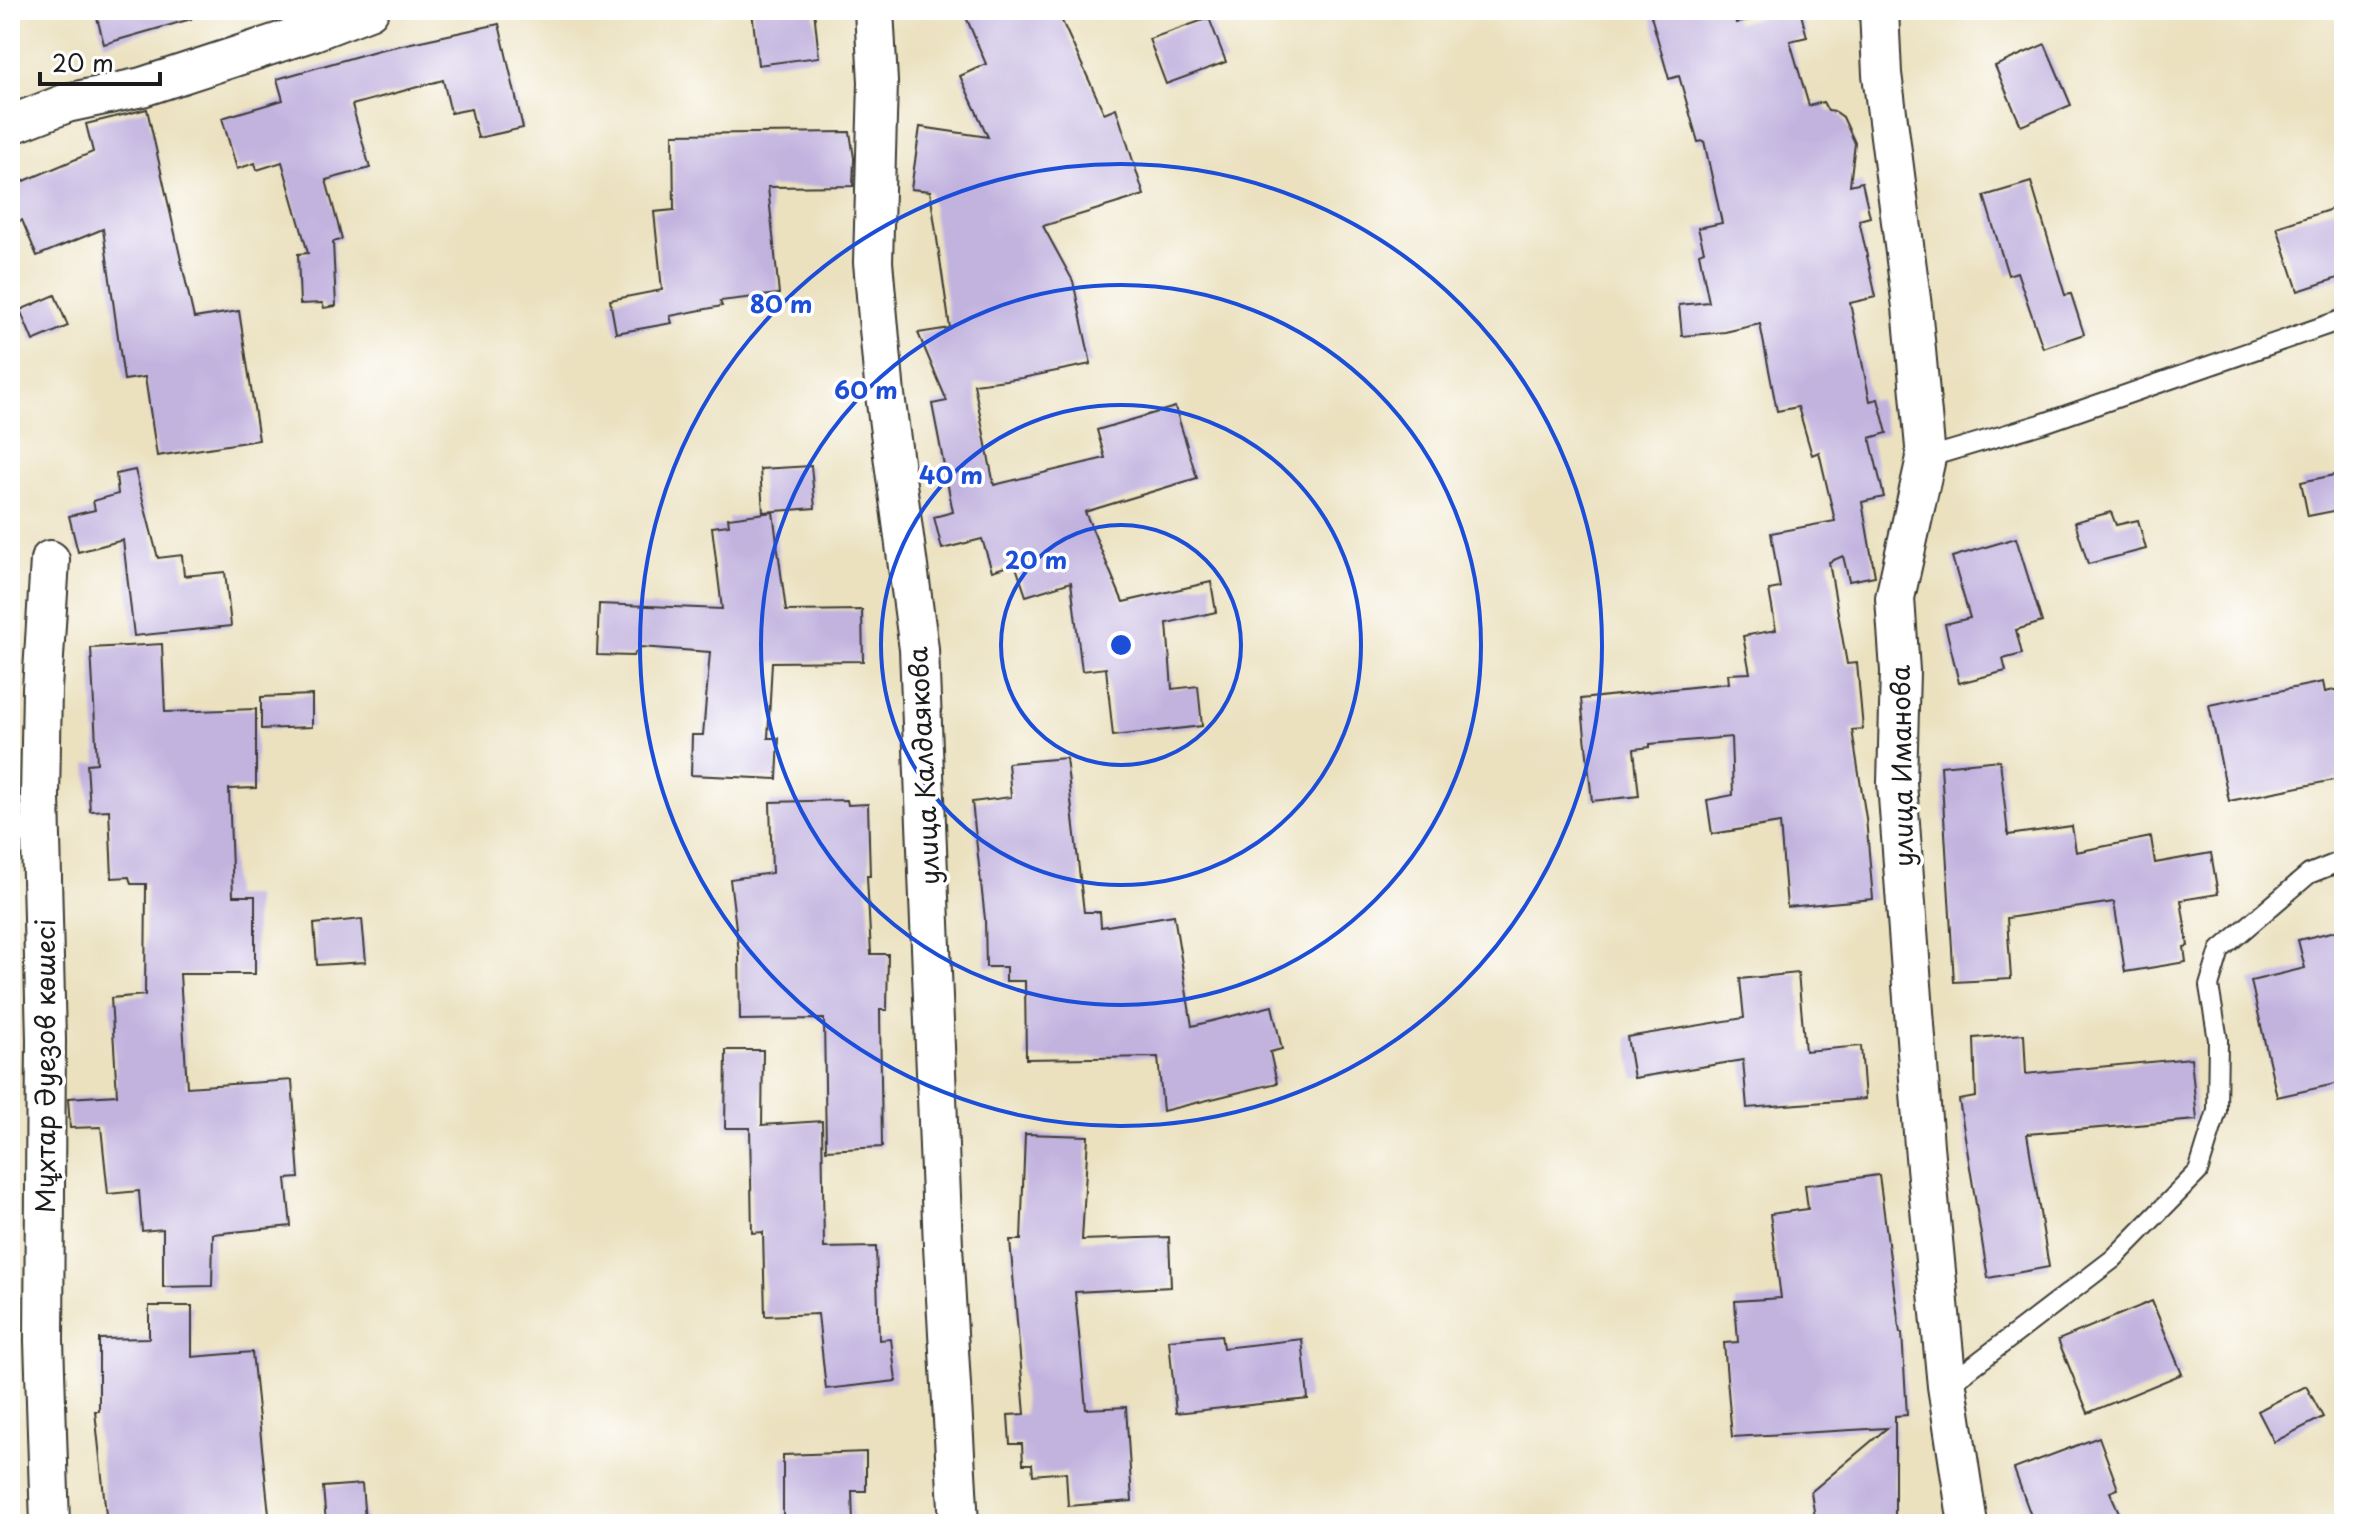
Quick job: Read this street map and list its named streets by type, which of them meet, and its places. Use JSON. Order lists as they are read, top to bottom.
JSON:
{
  "streets": {
    "street": ["улица Калдаякова", "улица Иманова", "Мұхтар Әуезов көшесі"]
  },
  "scale_bar": "20 m",
  "rings": [
    "80 m",
    "60 m",
    "40 m",
    "20 m"
  ]
}
